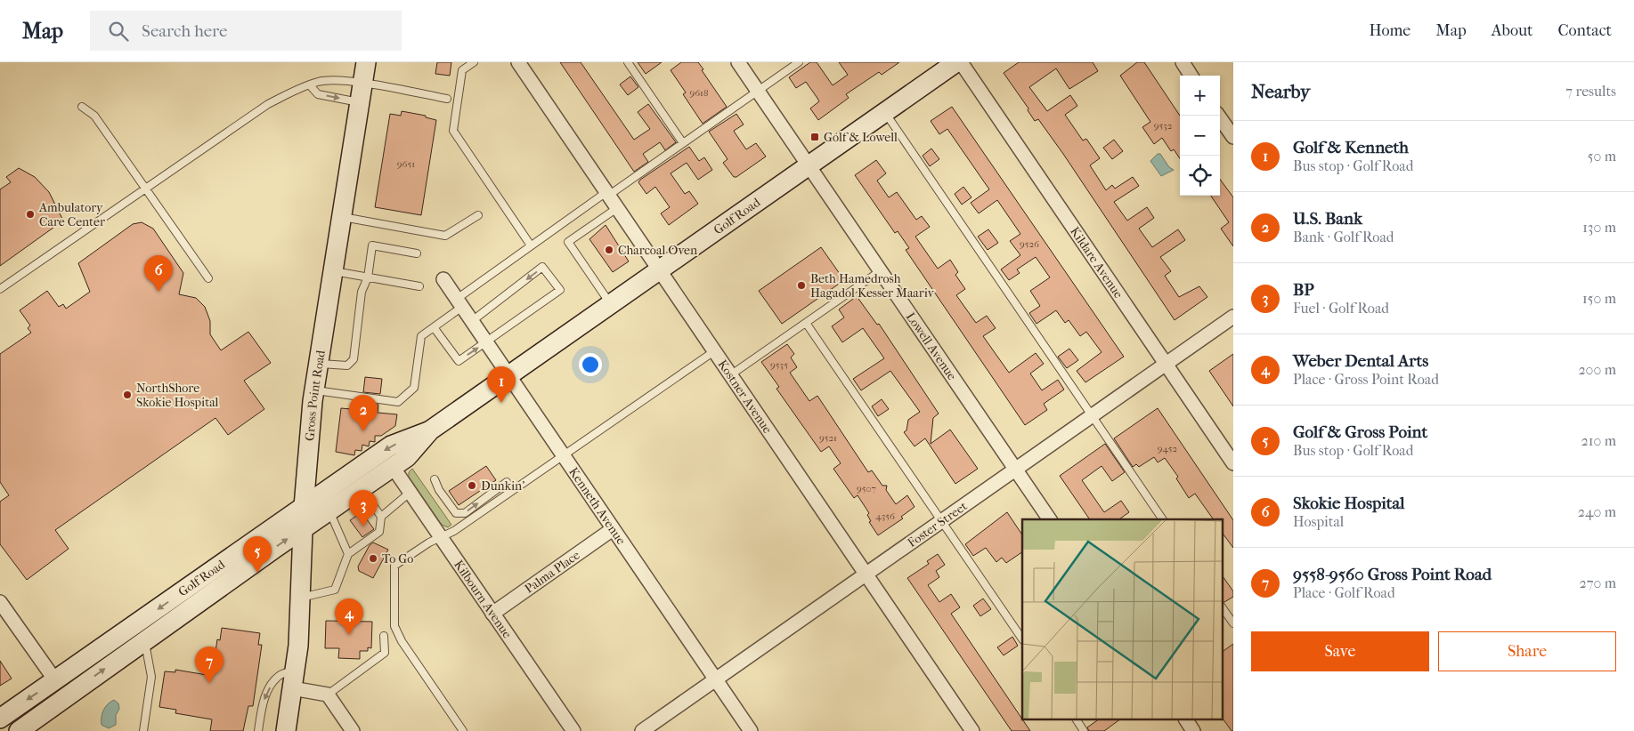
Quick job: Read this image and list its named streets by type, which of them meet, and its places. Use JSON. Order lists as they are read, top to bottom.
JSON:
{
  "streets": {
    "main road": ["Golf Road", "Gross Point Road"],
    "street": [
      "Kildare Avenue",
      "Lowell Avenue",
      "Kostner Avenue",
      "Kenneth Avenue",
      "Foster Street",
      "Palma Place",
      "Kilbourn Avenue"
    ]
  },
  "crossings": [
    ["Golf Road", "Lowell Avenue"],
    ["Golf Road", "Gross Point Road"],
    ["Golf Road", "Kostner Avenue"],
    ["Golf Road", "Kenneth Avenue"],
    ["Golf Road", "Kilbourn Avenue"],
    ["Kildare Avenue", "Foster Street"],
    ["Lowell Avenue", "Foster Street"],
    ["Kostner Avenue", "Foster Street"],
    ["Kenneth Avenue", "Foster Street"],
    ["Kenneth Avenue", "Palma Place"],
    ["Palma Place", "Kilbourn Avenue"]
  ],
  "places": {
    "transit": ["Golf & Lowell"],
    "other": [
      "Ambulatory Care Center",
      "Charcoal Oven",
      "Beth Hamedrosh Hagadol Kesser Maariv",
      "NorthShore Skokie Hospital",
      "Dunkin'",
      "To Go"
    ]
  },
  "house_numbers": [
    "9618",
    "9532",
    "9651",
    "9526",
    "9535",
    "9521",
    "9452",
    "9507",
    "4356"
  ],
  "page": {
    "header": "Map",
    "search": "Search here",
    "nav": [
      "Home",
      "Map",
      "About",
      "Contact"
    ],
    "heading": ["Nearby", "7 results"],
    "map_buttons": ["+", "−"],
    "list": [
      {
        "mark": "1",
        "name": "Golf & Kenneth",
        "note": "Bus stop · Golf Road",
        "value": "50 m"
      },
      {
        "mark": "2",
        "name": "U.S. Bank",
        "note": "Bank · Golf Road",
        "value": "130 m"
      },
      {
        "mark": "3",
        "name": "BP",
        "note": "Fuel · Golf Road",
        "value": "150 m"
      },
      {
        "mark": "4",
        "name": "Weber Dental Arts",
        "note": "Place · Gross Point Road",
        "value": "200 m"
      },
      {
        "mark": "5",
        "name": "Golf & Gross Point",
        "note": "Bus stop · Golf Road",
        "value": "210 m"
      },
      {
        "mark": "6",
        "name": "Skokie Hospital",
        "note": "Hospital",
        "value": "240 m"
      },
      {
        "mark": "7",
        "name": "9558-9560 Gross Point Road",
        "note": "Place · Golf Road",
        "value": "270 m"
      }
    ],
    "pins": [
      "6",
      "1",
      "2",
      "3",
      "5",
      "4",
      "7"
    ],
    "buttons": ["Save", "Share"]
  }
}
